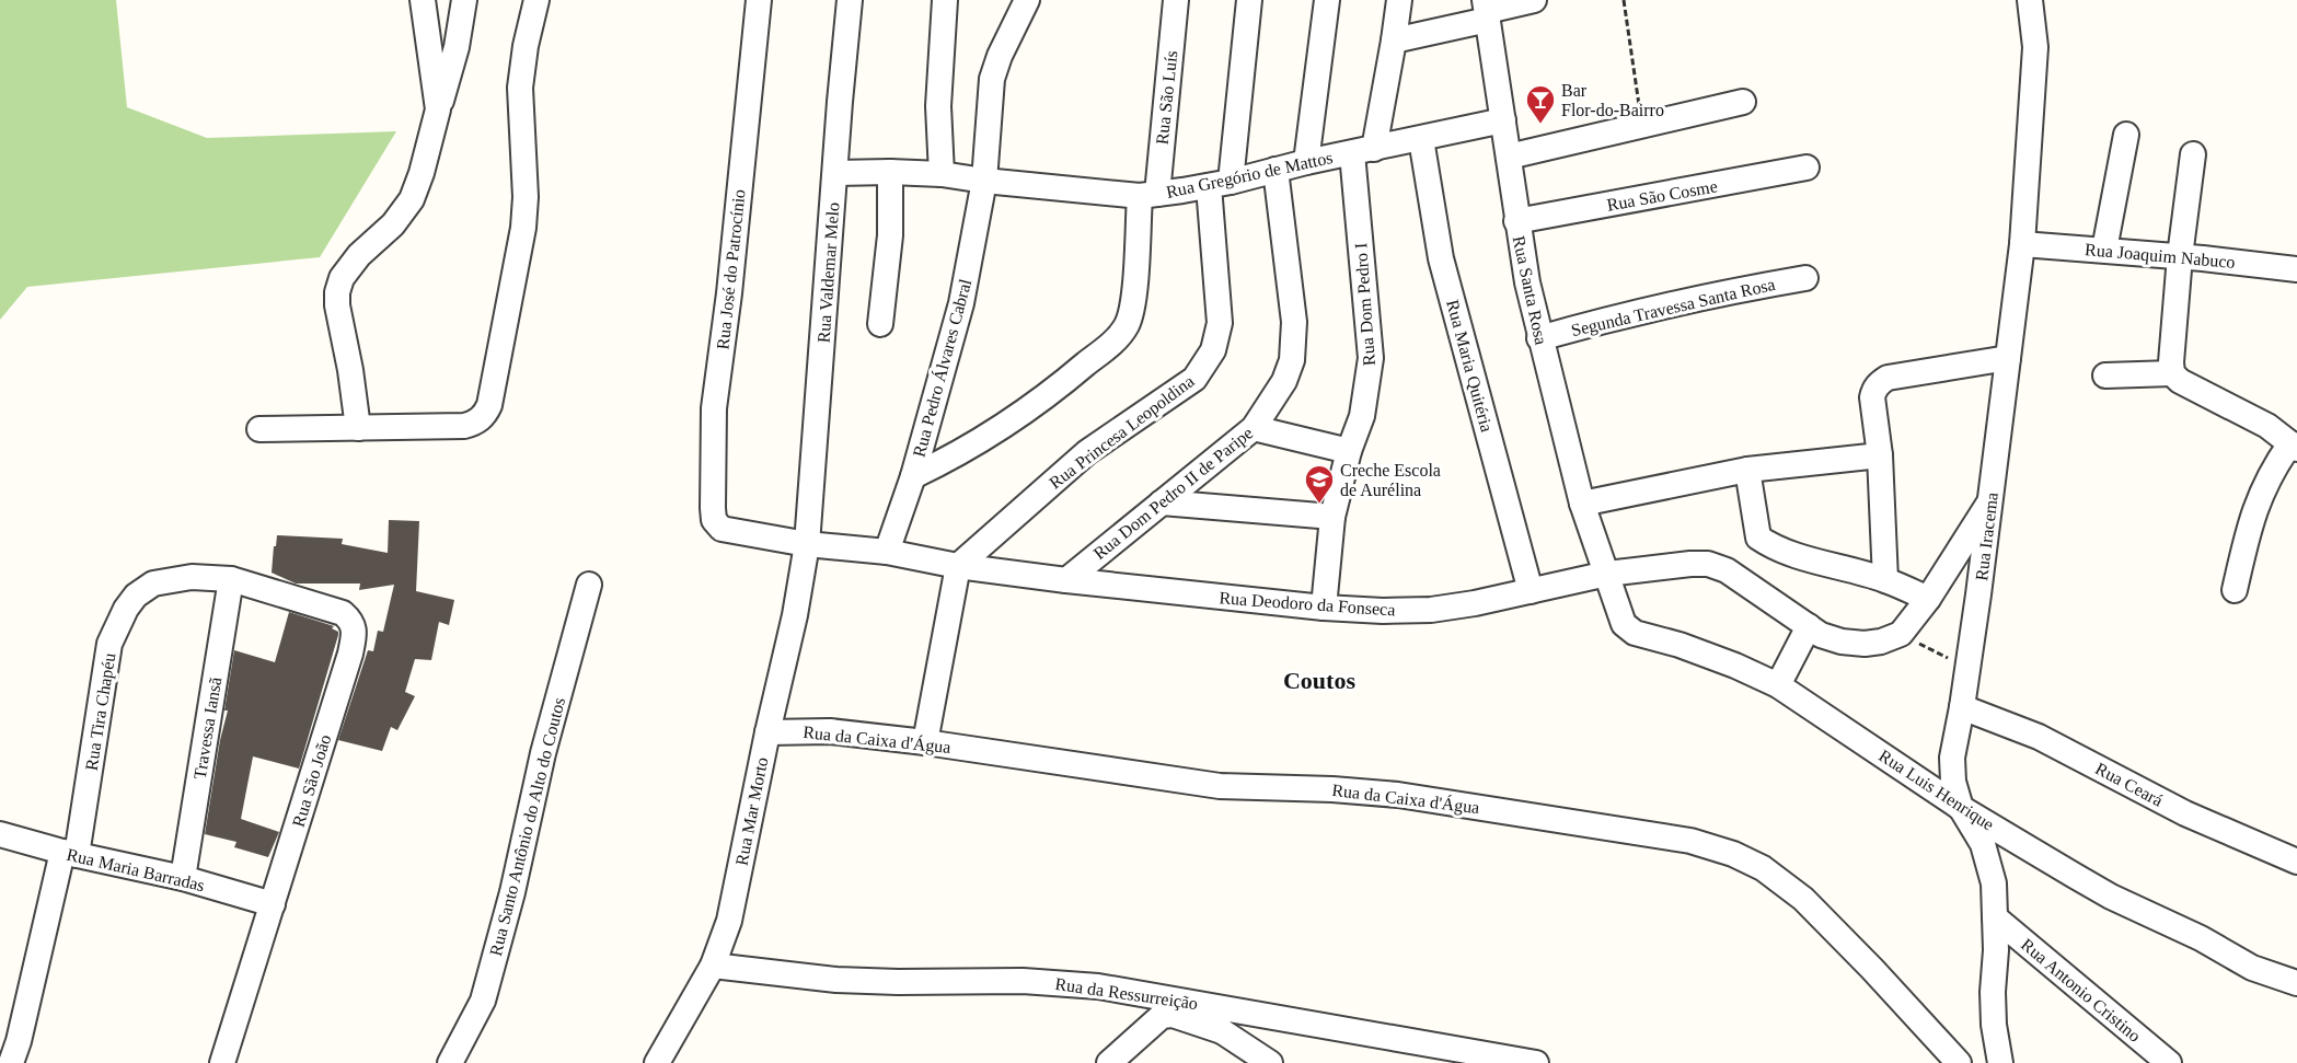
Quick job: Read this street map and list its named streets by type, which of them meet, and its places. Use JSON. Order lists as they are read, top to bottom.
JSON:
{
  "streets": {
    "street": [
      "Rua São Luís",
      "Rua Gregório de Mattos",
      "Rua São Cosme",
      "Rua Joaquim Nabuco",
      "Rua José do Patrocínio",
      "Rua Valdemar Melo",
      "Rua Santa Rosa",
      "Rua Dom Pedro I",
      "Segunda Travessa Santa Rosa",
      "Rua Maria Quitéria",
      "Rua Pedro Álvares Cabral",
      "Rua Princesa Leopoldina",
      "Rua Dom Pedro II de Paripe",
      "Rua Iracema",
      "Rua Deodoro da Fonseca",
      "Rua Tira Chapéu",
      "Travessa Iansã",
      "Rua da Caixa d'Água",
      "Rua São João",
      "Rua Ceará",
      "Rua Luis Henrique",
      "Rua Mar Morto",
      "Rua Santo Antônio do Alto do Coutos",
      "Rua Maria Barradas",
      "Rua Antonio Cristino",
      "Rua da Ressurreição"
    ]
  },
  "crossings": [
    ["Rua São Luís", "Rua Gregório de Mattos"],
    ["Rua São Luís", "Rua Pedro Álvares Cabral"],
    ["Rua Gregório de Mattos", "Rua Valdemar Melo"],
    ["Rua Gregório de Mattos", "Rua Santa Rosa"],
    ["Rua Gregório de Mattos", "Rua Dom Pedro I"],
    ["Rua Gregório de Mattos", "Rua Maria Quitéria"],
    ["Rua Gregório de Mattos", "Rua Pedro Álvares Cabral"],
    ["Rua Gregório de Mattos", "Rua Princesa Leopoldina"],
    ["Rua Gregório de Mattos", "Rua Dom Pedro II de Paripe"],
    ["Rua São Cosme", "Rua Santa Rosa"],
    ["Rua Joaquim Nabuco", "Rua Iracema"],
    ["Rua José do Patrocínio", "Rua Deodoro da Fonseca"],
    ["Rua Valdemar Melo", "Rua Deodoro da Fonseca"],
    ["Rua Valdemar Melo", "Rua Mar Morto"],
    ["Rua Santa Rosa", "Segunda Travessa Santa Rosa"],
    ["Rua Santa Rosa", "Rua Deodoro da Fonseca"],
    ["Rua Santa Rosa", "Rua Luis Henrique"],
    ["Rua Dom Pedro I", "Rua Deodoro da Fonseca"],
    ["Rua Maria Quitéria", "Rua Deodoro da Fonseca"],
    ["Rua Pedro Álvares Cabral", "Rua Deodoro da Fonseca"],
    ["Rua Princesa Leopoldina", "Rua Deodoro da Fonseca"],
    ["Rua Dom Pedro II de Paripe", "Rua Deodoro da Fonseca"],
    ["Rua Iracema", "Rua Ceará"],
    ["Rua Iracema", "Rua Luis Henrique"],
    ["Rua Iracema", "Rua Antonio Cristino"],
    ["Rua Deodoro da Fonseca", "Rua Luis Henrique"],
    ["Rua Deodoro da Fonseca", "Rua Mar Morto"],
    ["Rua Tira Chapéu", "Travessa Iansã"],
    ["Rua Tira Chapéu", "Rua São João"],
    ["Rua Tira Chapéu", "Rua Maria Barradas"],
    ["Travessa Iansã", "Rua São João"],
    ["Travessa Iansã", "Rua Maria Barradas"],
    ["Rua da Caixa d'Água", "Rua Mar Morto"],
    ["Rua São João", "Rua Maria Barradas"],
    ["Rua Mar Morto", "Rua da Ressurreição"]
  ],
  "districts": ["Coutos"],
  "places": {
    "bar": ["Bar Flor-do-Bairro"],
    "school or university": ["Creche Escola de Aurélina"]
  }
}
